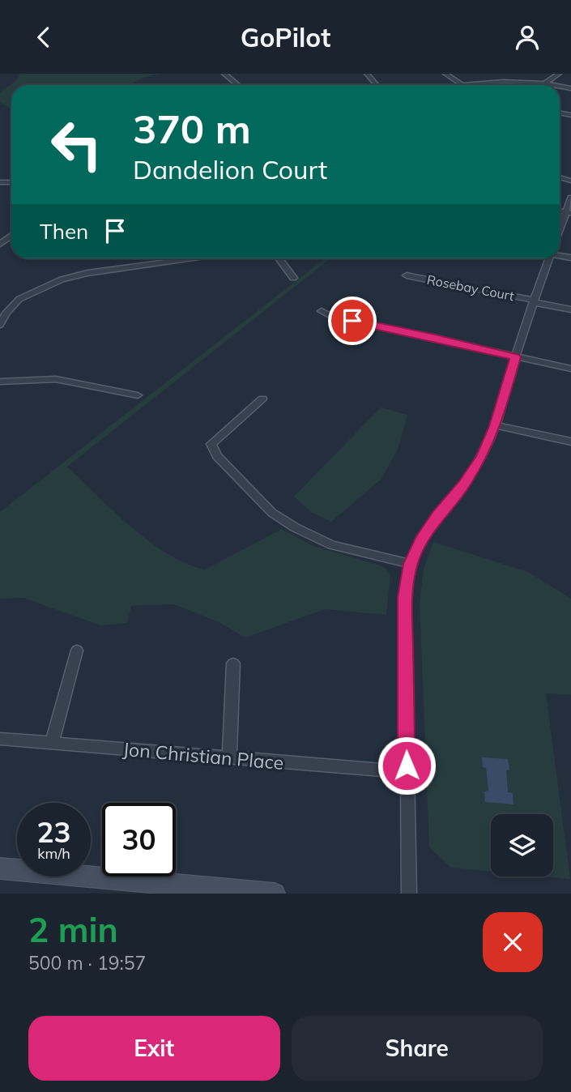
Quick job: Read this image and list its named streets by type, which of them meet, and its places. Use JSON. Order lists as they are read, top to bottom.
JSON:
{
  "streets": {
    "street": ["Rosebay Court", "Jon Christian Place"]
  },
  "page": {
    "header": "GoPilot",
    "turn": ["370 m", "Dandelion Court"],
    "then": "Then",
    "speed": "23 km/h",
    "limit": "30",
    "heading": ["2 min", "500 m · 19:57"],
    "buttons": ["Exit", "Share"]
  }
}
